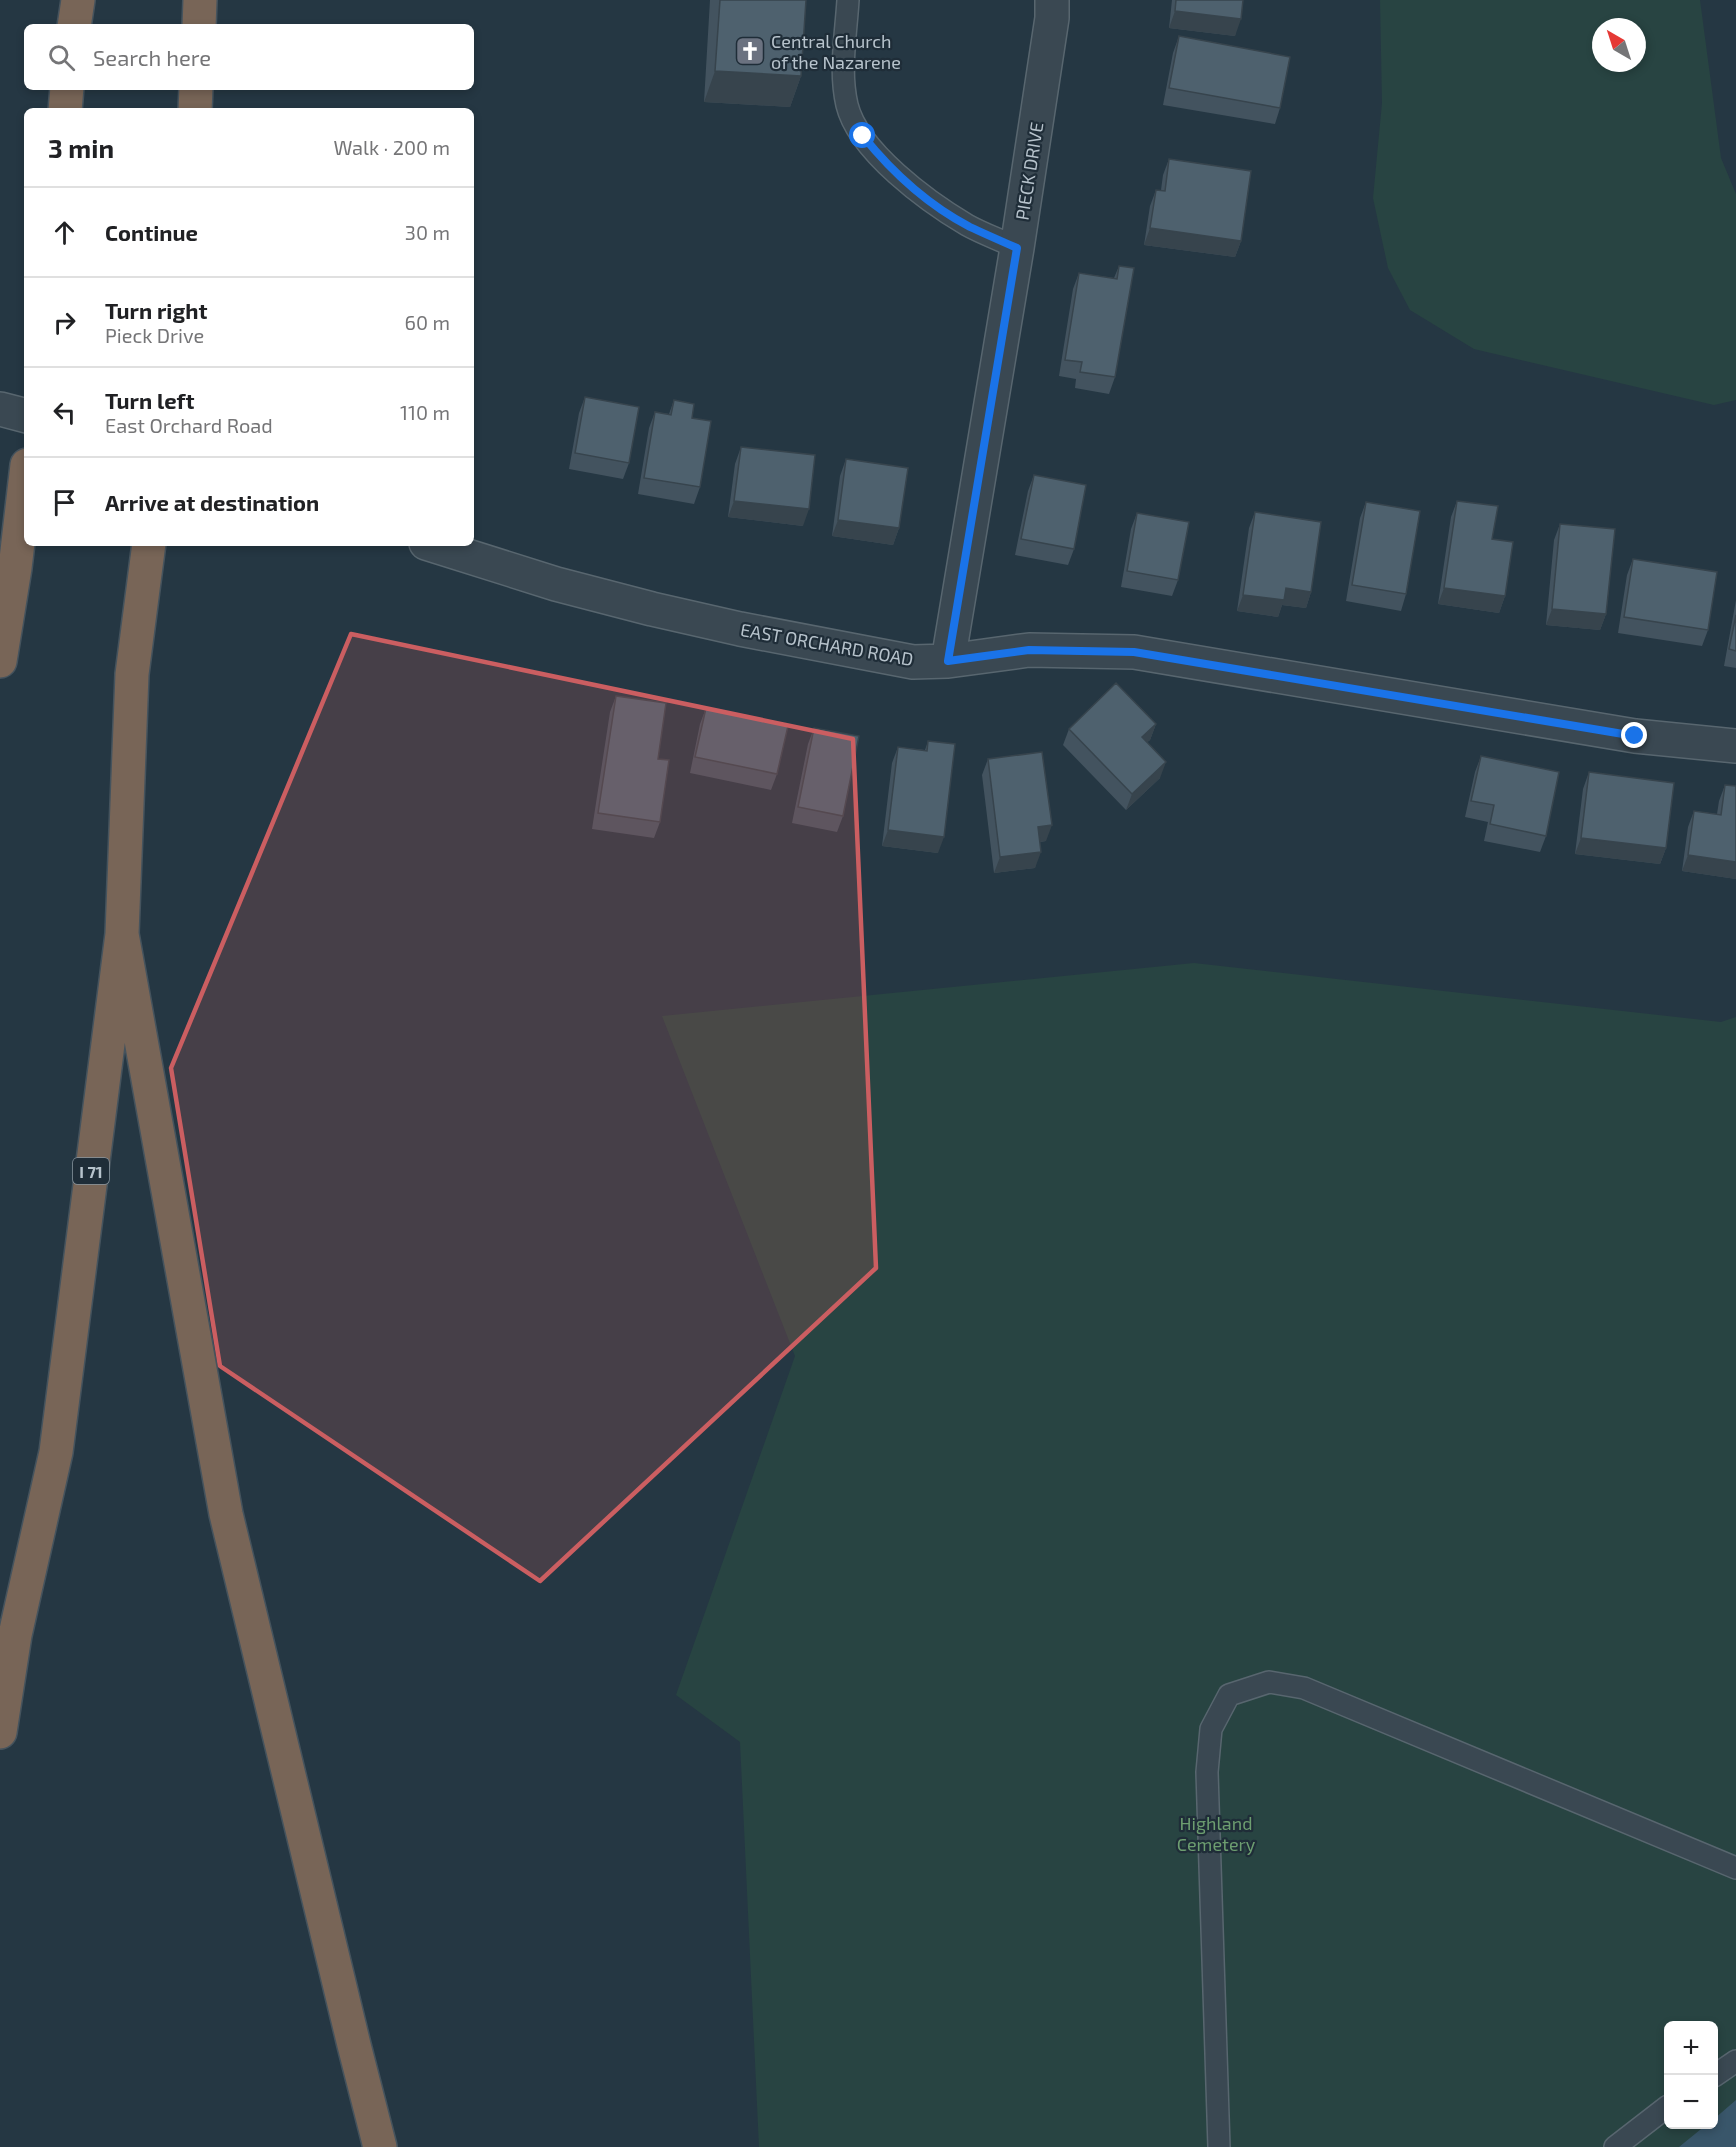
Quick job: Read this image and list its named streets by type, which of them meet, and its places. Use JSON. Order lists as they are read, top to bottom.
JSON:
{
  "streets": {
    "highway": ["I 71"],
    "street": ["PIECK DRIVE", "EAST ORCHARD ROAD"]
  },
  "crossings": [
    ["PIECK DRIVE", "EAST ORCHARD ROAD"]
  ],
  "parks": ["Highland Cemetery"],
  "places": {
    "church": ["Central Church of the Nazarene"]
  },
  "north": "top left",
  "page": {
    "search": "Search here",
    "heading": ["3 min", "Walk · 200 m"],
    "list": [
      ["Continue", "30 m"],
      ["Turn right", "Pieck Drive", "60 m"],
      ["Turn left", "East Orchard Road", "110 m"],
      "Arrive at destination"
    ],
    "map_buttons": ["+", "−"]
  }
}
